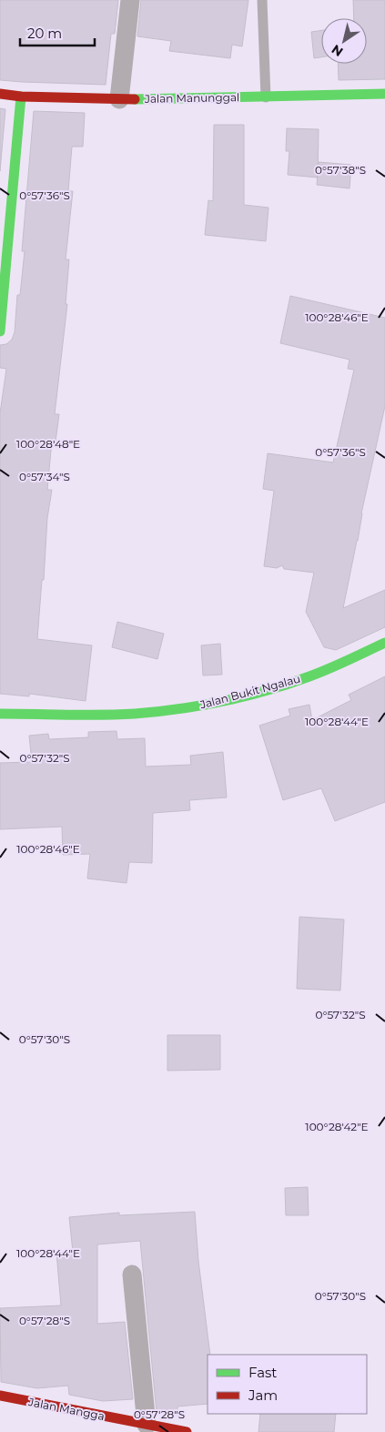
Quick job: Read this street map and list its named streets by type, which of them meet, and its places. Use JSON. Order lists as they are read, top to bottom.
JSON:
{
  "streets": {
    "street": ["Jalan Manunggal", "Jalan Bukit Ngalau", "Jalan Mangga"]
  },
  "legend": ["Fast", "Jam"],
  "scale_bar": "20 m",
  "north": "bottom left",
  "coordinates": [
    "0°57'38\"S",
    "0°57'36\"S",
    "100°28'46\"E",
    "100°28'48\"E",
    "0°57'34\"S",
    "100°28'44\"E",
    "0°57'32\"S",
    "0°57'30\"S",
    "100°28'42\"E",
    "0°57'28\"S"
  ]
}
